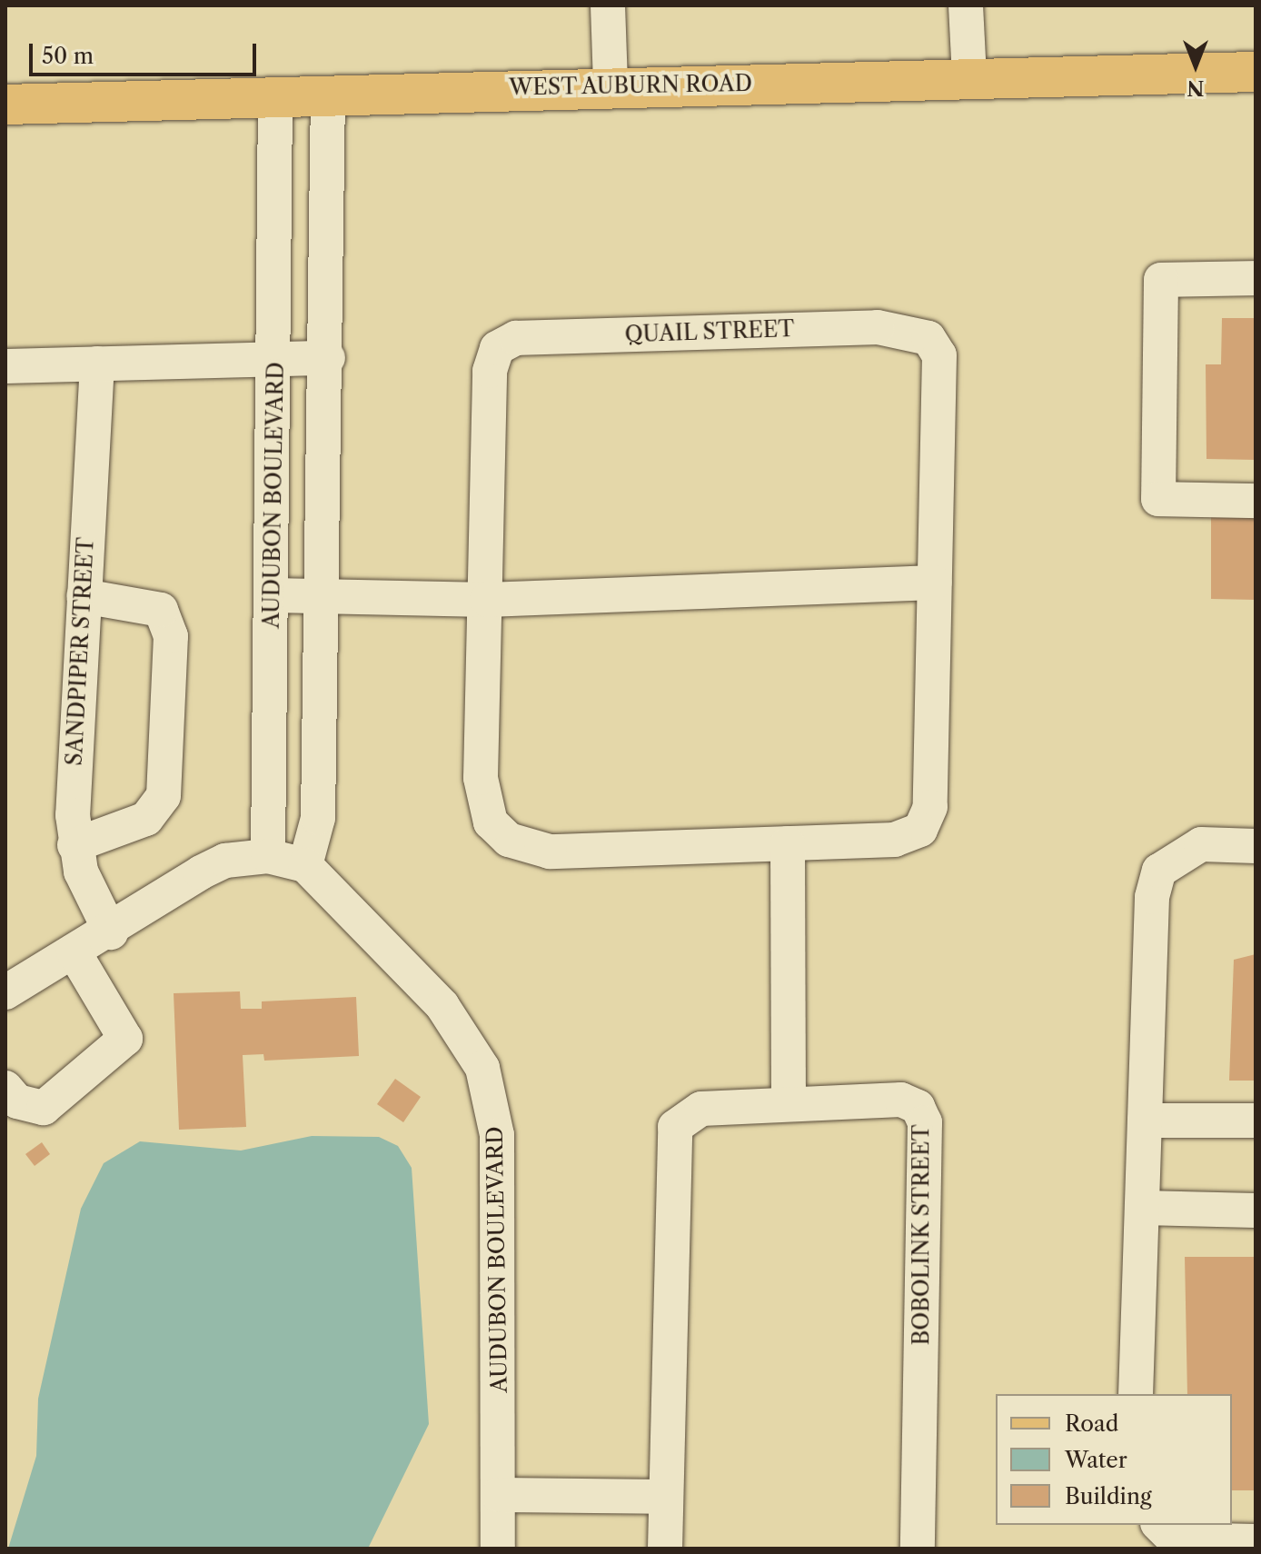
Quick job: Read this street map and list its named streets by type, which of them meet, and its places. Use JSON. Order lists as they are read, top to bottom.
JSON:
{
  "streets": {
    "main road": ["WEST AUBURN ROAD"],
    "street": [
      "QUAIL STREET",
      "AUDUBON BOULEVARD",
      "SANDPIPER STREET",
      "BOBOLINK STREET"
    ]
  },
  "crossings": [
    ["WEST AUBURN ROAD", "AUDUBON BOULEVARD"]
  ],
  "legend": ["Road", "Water", "Building"],
  "scale_bar": "50 m",
  "north": "bottom"
}
